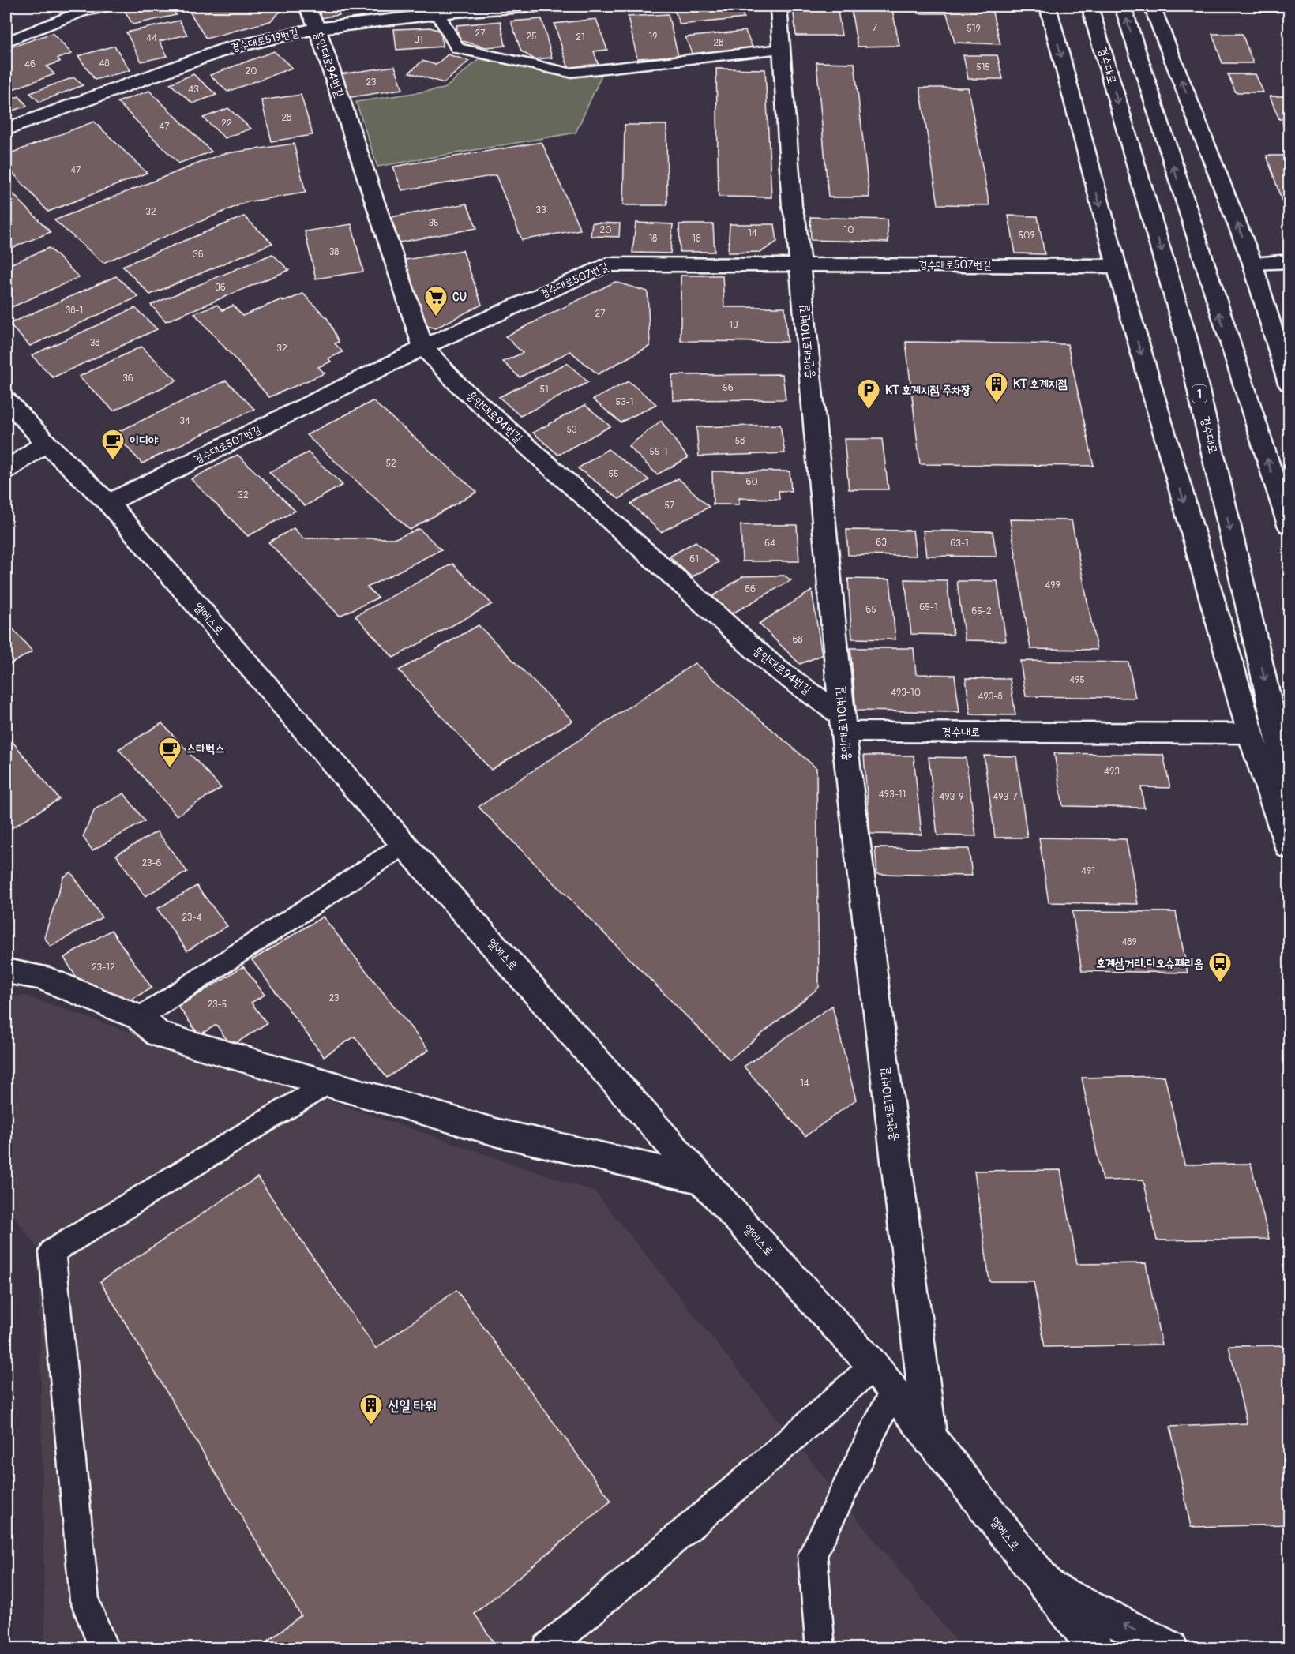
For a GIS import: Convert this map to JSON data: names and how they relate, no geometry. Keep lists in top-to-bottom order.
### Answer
{
  "streets": {
    "street": [
      "경수대로519번길",
      "흥안대로94번길",
      "경수대로",
      "경수대로507번길",
      "흥안대로110번길",
      "1",
      "엘에스로"
    ]
  },
  "crossings": [
    ["경수대로519번길", "흥안대로94번길"],
    ["흥안대로94번길", "경수대로"],
    ["흥안대로94번길", "경수대로507번길"],
    ["흥안대로94번길", "흥안대로110번길"],
    ["경수대로", "흥안대로110번길"],
    ["경수대로507번길", "흥안대로110번길"],
    ["경수대로507번길", "엘에스로"],
    ["흥안대로110번길", "엘에스로"]
  ],
  "places": {
    "supermarket": ["CU"],
    "building": ["KT 호계지점", "신일 타워"],
    "parking": ["KT 호계지점 주차장"],
    "cafe": ["이디야", "스타벅스"],
    "bus stop": ["호계삼거리.디오슈페리움"]
  },
  "house_numbers": [
    "7",
    "519",
    "27",
    "25",
    "19",
    "21",
    "44",
    "31",
    "28",
    "48",
    "46",
    "515",
    "20",
    "23",
    "43",
    "28",
    "22",
    "47",
    "47",
    "33",
    "32",
    "35",
    "20",
    "10",
    "14",
    "509",
    "18",
    "16",
    "38",
    "36",
    "36",
    "38-1",
    "27",
    "13",
    "38",
    "32",
    "36",
    "56",
    "51",
    "53-1",
    "34",
    "53",
    "58",
    "55-1",
    "52",
    "55",
    "60",
    "32",
    "57",
    "63",
    "64",
    "63-1",
    "61",
    "499",
    "66",
    "65-1",
    "65",
    "65-2",
    "68",
    "495",
    "493-10",
    "493-8",
    "493",
    "493-11",
    "493-9",
    "493-7",
    "23-6",
    "491",
    "23-4",
    "489",
    "23-12",
    "23",
    "23-5",
    "14"
  ]
}
